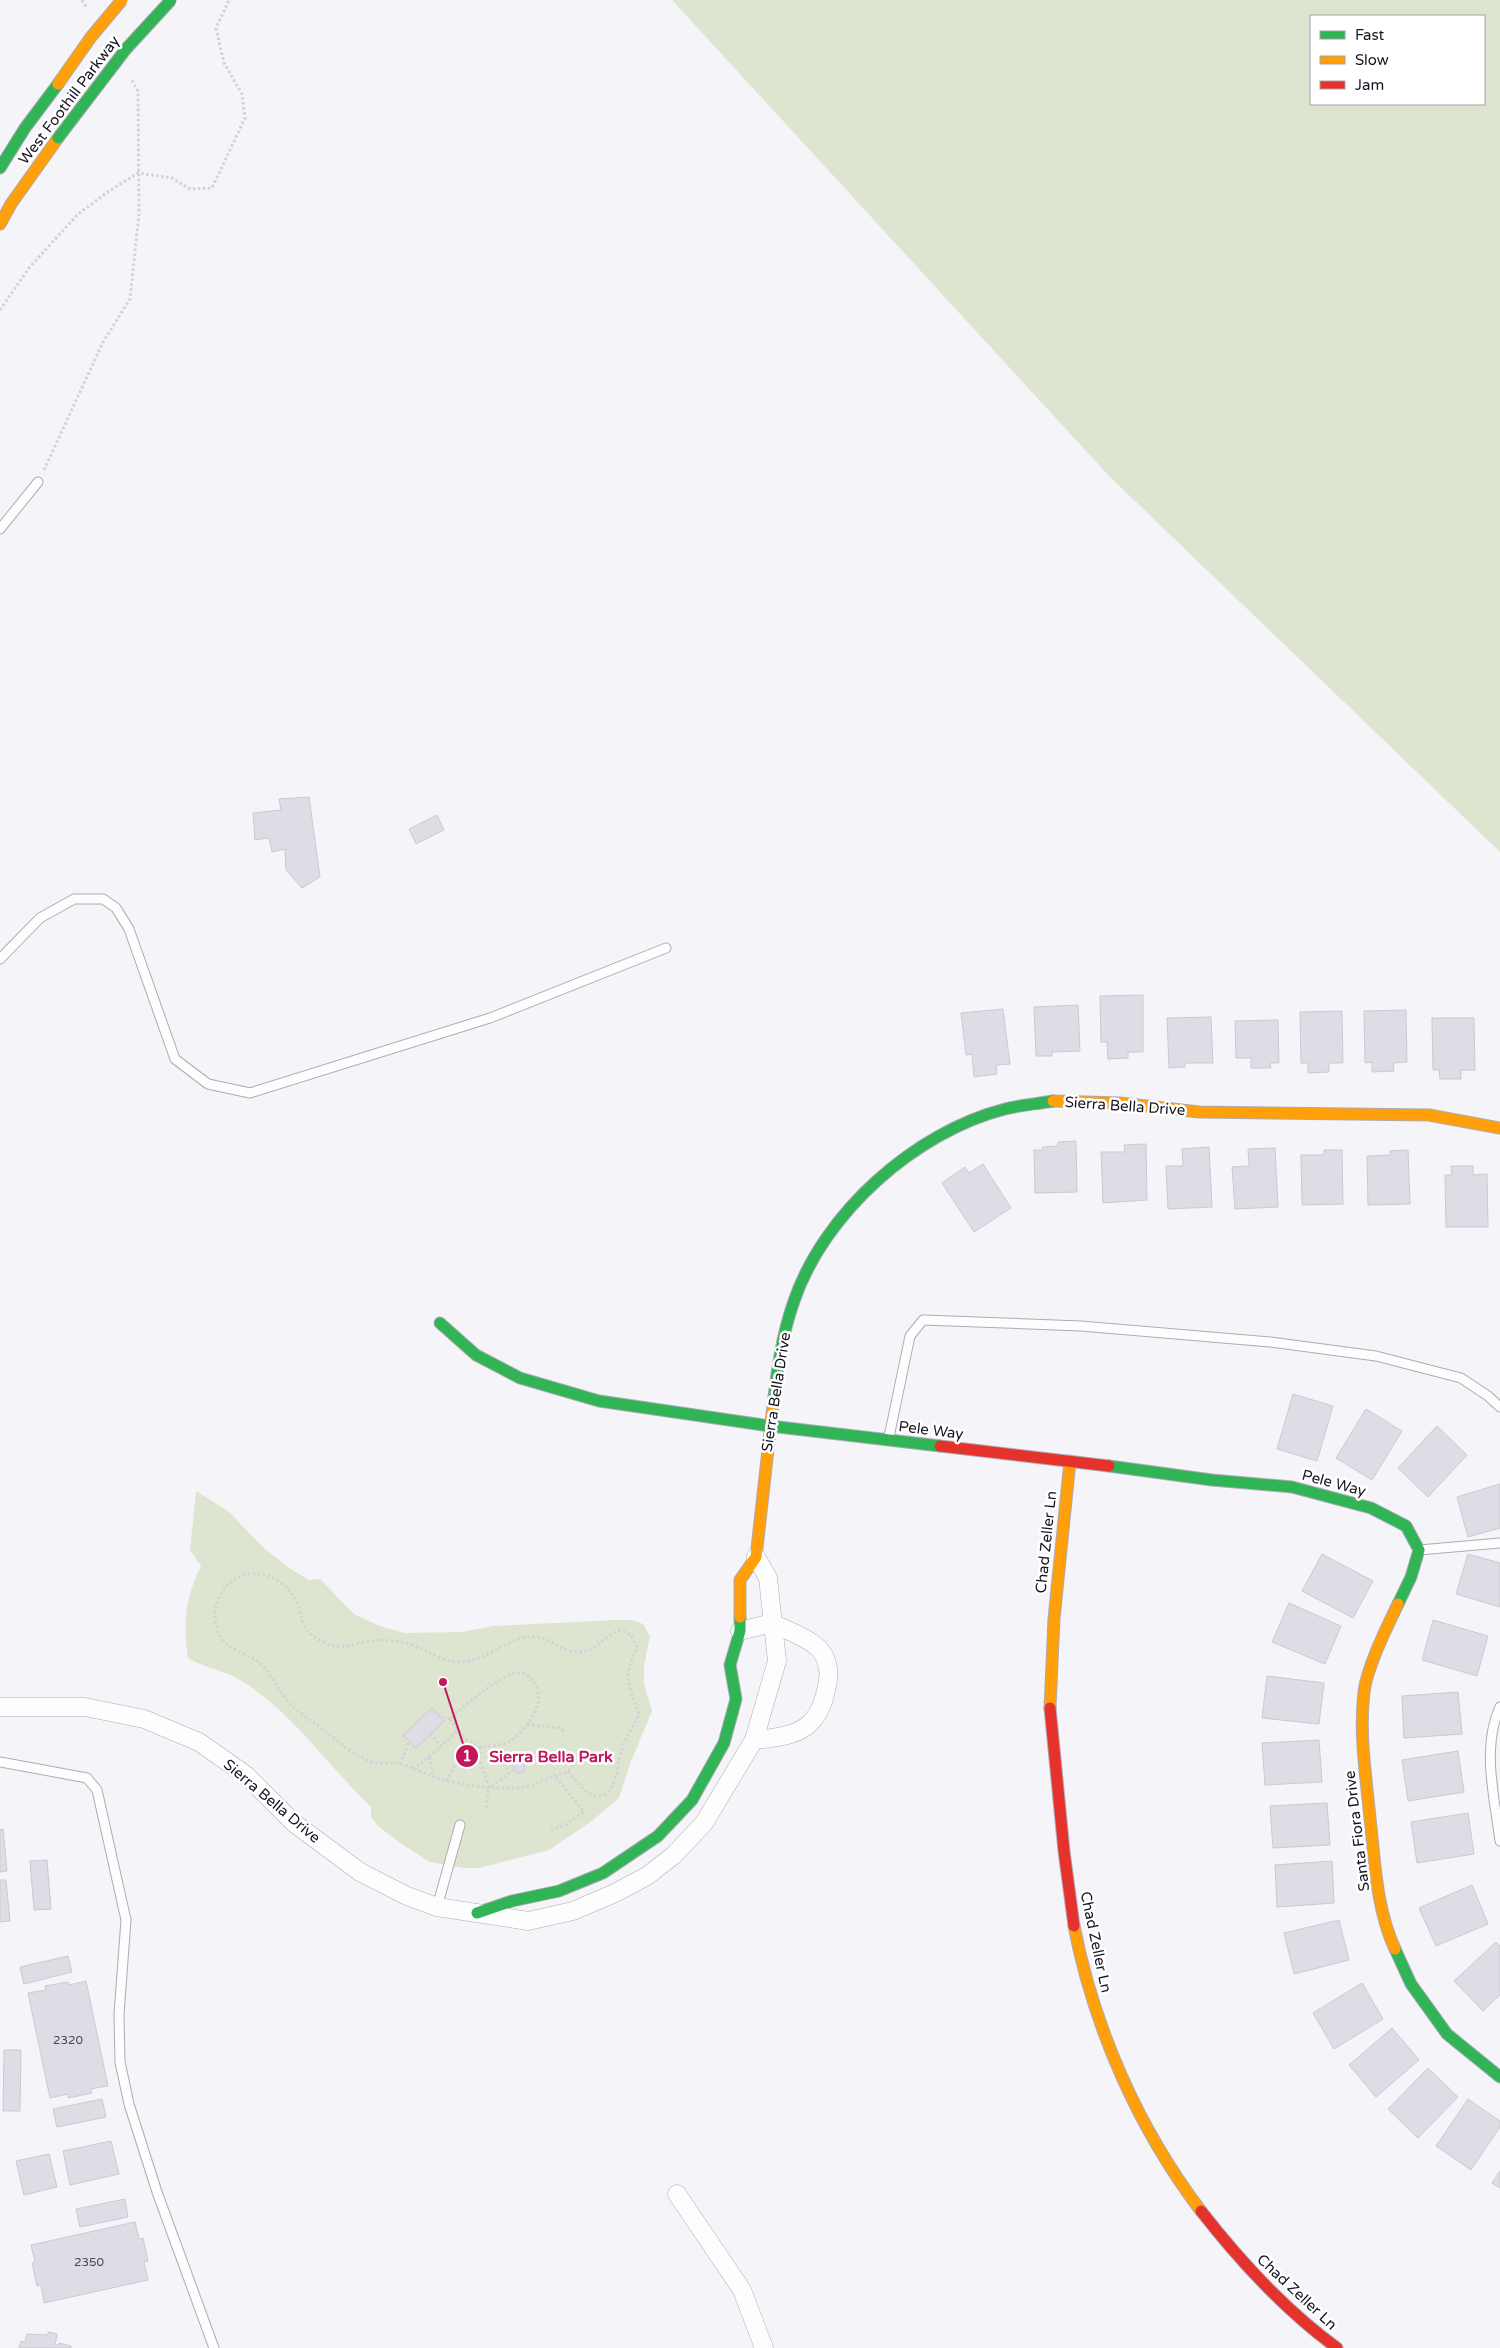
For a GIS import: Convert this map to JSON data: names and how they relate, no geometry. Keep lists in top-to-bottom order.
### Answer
{
  "streets": {
    "street": [
      "West Foothill Parkway",
      "Sierra Bella Drive",
      "Pele Way",
      "Chad Zeller Ln",
      "Santa Fiora Drive"
    ]
  },
  "crossings": [
    ["Sierra Bella Drive", "Pele Way"],
    ["Pele Way", "Chad Zeller Ln"],
    ["Pele Way", "Santa Fiora Drive"]
  ],
  "places": ["Sierra Bella Park"],
  "house_numbers": ["2320", "2350"],
  "legend": ["Fast", "Slow", "Jam"]
}
